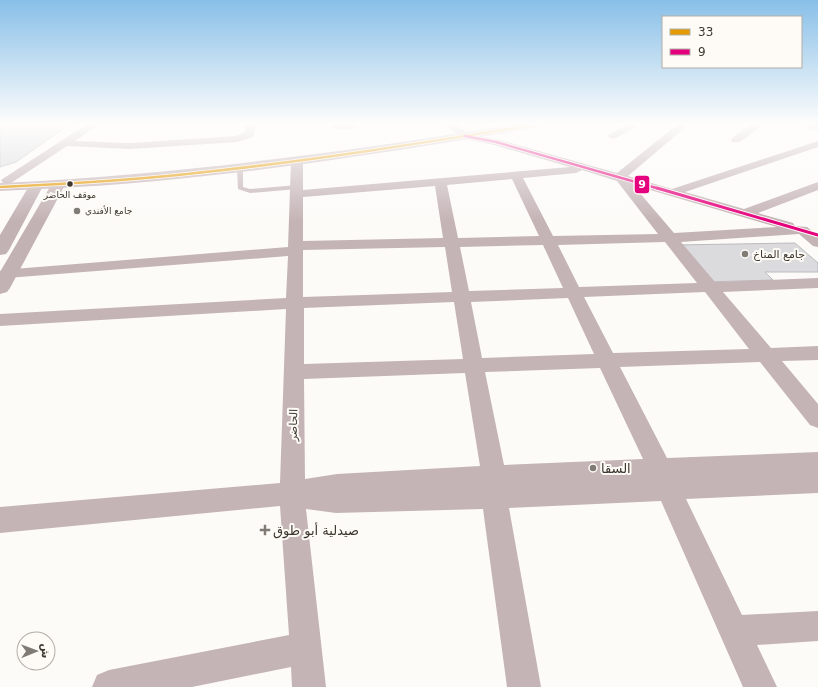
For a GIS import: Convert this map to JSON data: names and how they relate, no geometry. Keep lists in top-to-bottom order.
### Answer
{
  "streets": {
    "street": ["الحاضر"]
  },
  "places": {
    "other": [
      "موقف الحاضر",
      "جامع الأفندي",
      "جامع المناخ",
      "السقا"
    ],
    "health": ["صيدلية أبو طوق"]
  },
  "lines": ["transit line 33", "transit line 9"],
  "legend": ["33", "9"],
  "north": "right"
}
